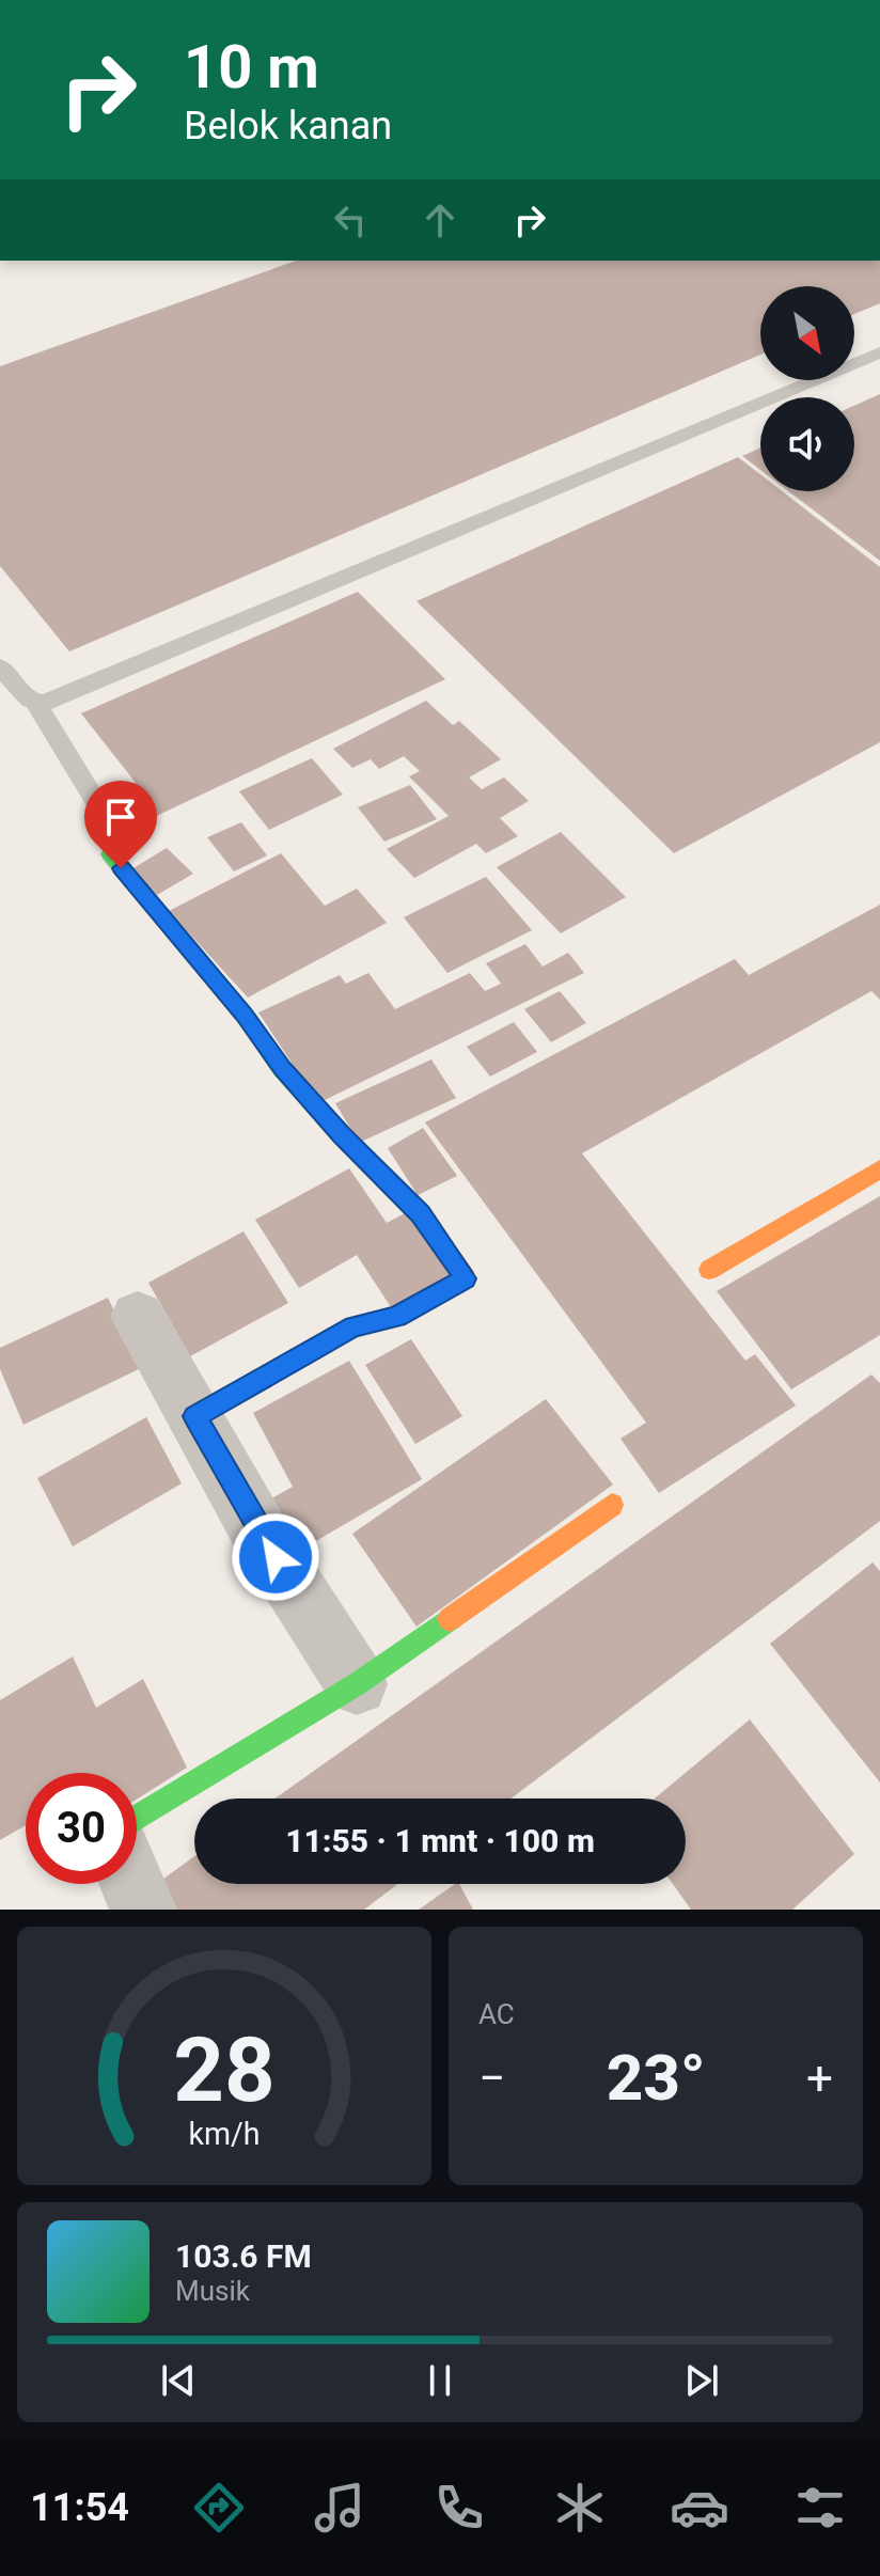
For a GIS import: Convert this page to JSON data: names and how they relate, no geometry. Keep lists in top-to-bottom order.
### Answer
{
  "north": "bottom right",
  "page": {
    "turn": ["10 m", "Belok kanan"],
    "limit": "30",
    "trip": "11:55 · 1 mnt · 100 m",
    "tile": "AC",
    "heat": ["−", "23°", "+"],
    "song": ["103.6 FM", "Musik"],
    "tabs": "11:54",
    "gauge": ["28", "km/h"]
  }
}
